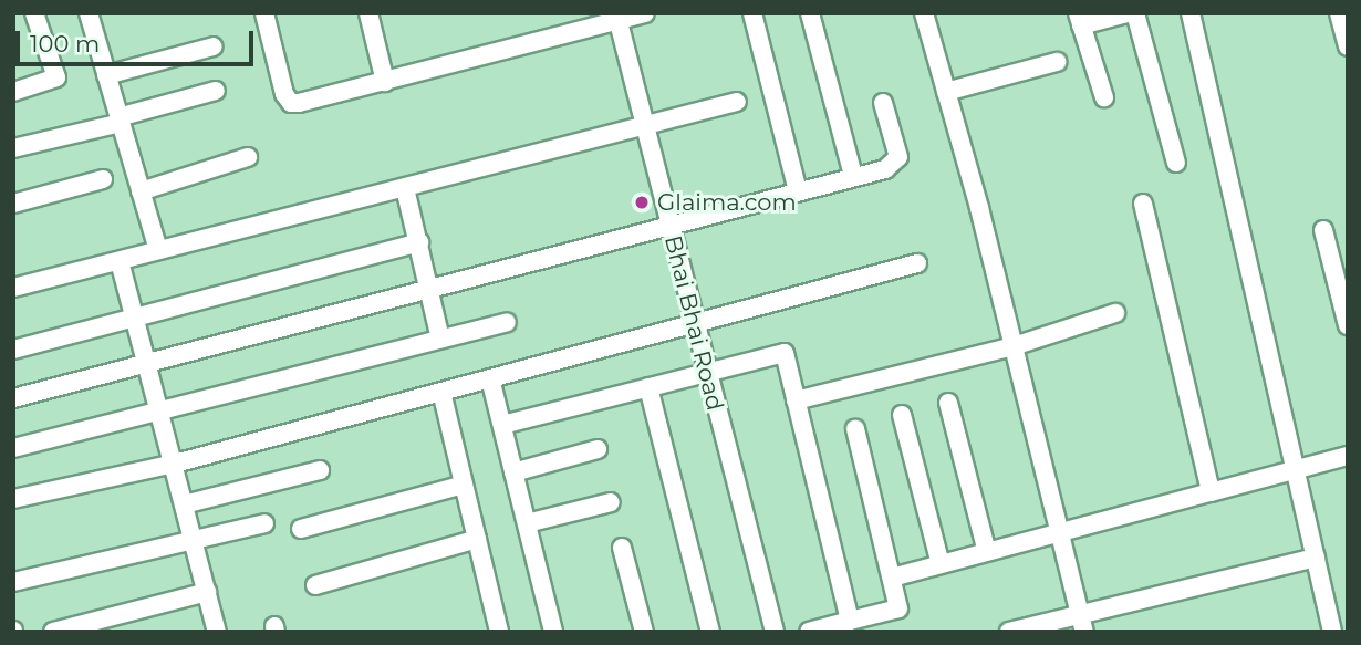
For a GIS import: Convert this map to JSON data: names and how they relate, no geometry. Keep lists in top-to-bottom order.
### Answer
{
  "streets": {
    "street": ["Bhai Bhai Road"]
  },
  "places": ["Glaima.com"],
  "scale_bar": "100 m"
}
